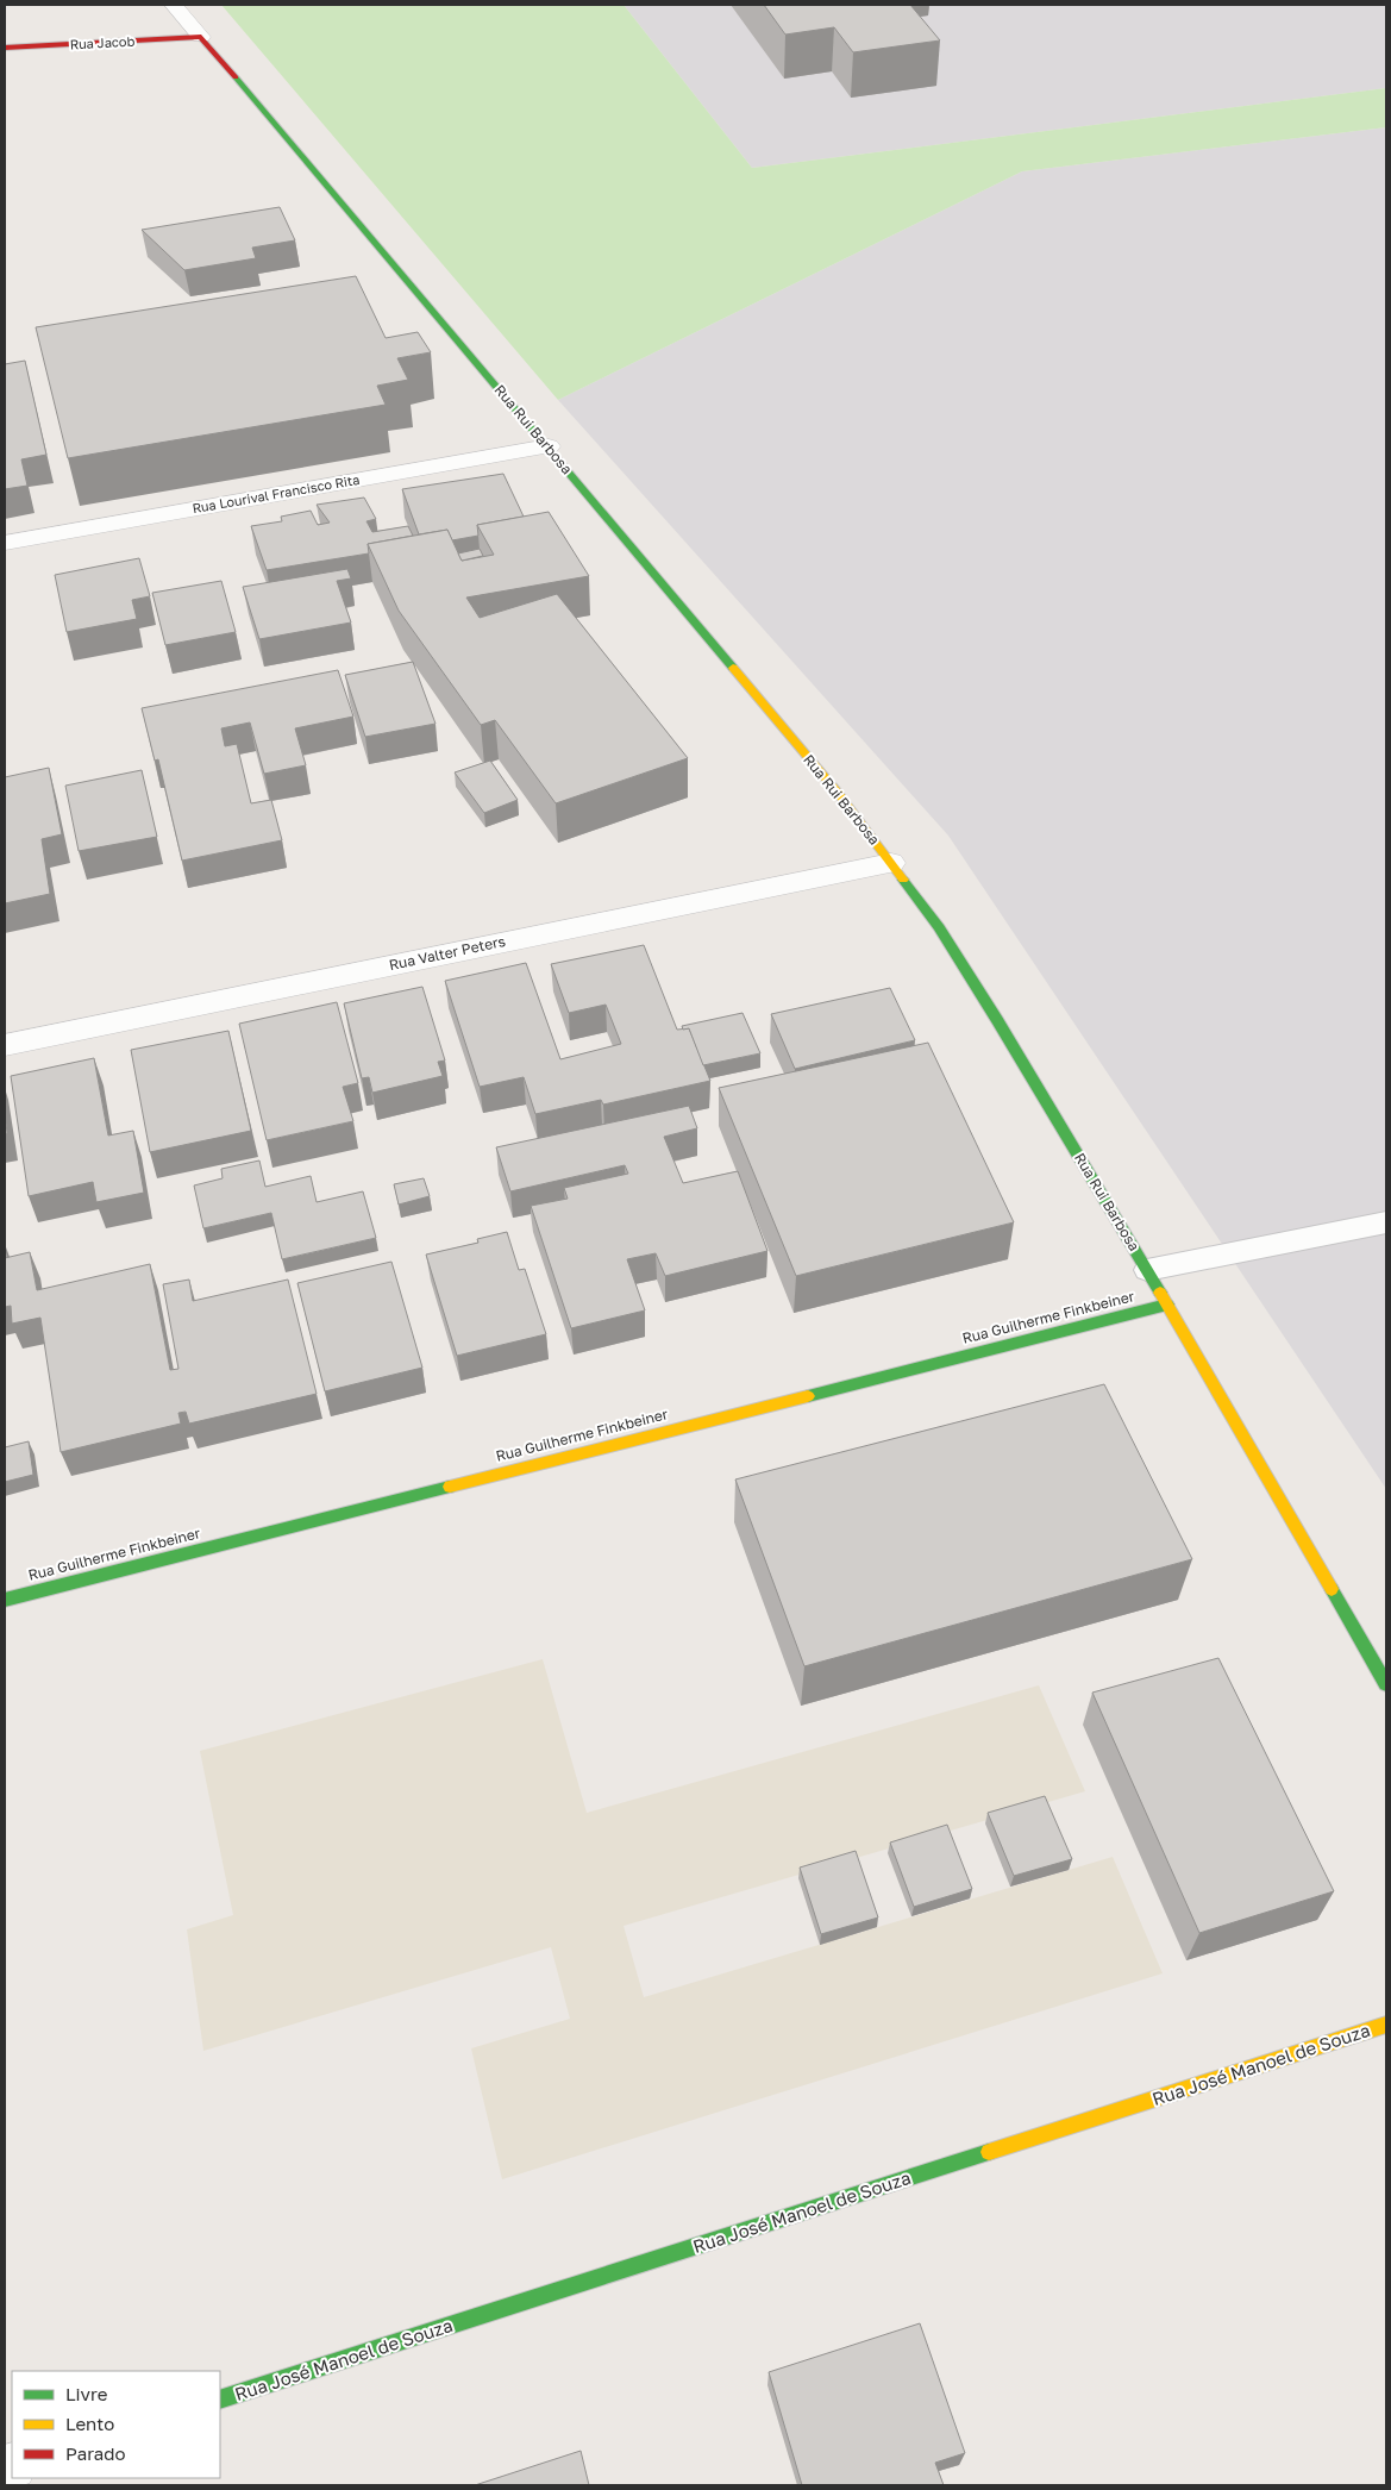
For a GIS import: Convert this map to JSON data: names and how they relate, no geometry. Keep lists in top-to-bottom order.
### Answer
{
  "streets": {
    "street": [
      "Rua Jacob",
      "Rua Rui Barbosa",
      "Rua Lourival Francisco Rita",
      "Rua Valter Peters",
      "Rua Guilherme Finkbeiner",
      "Rua José Manoel de Souza"
    ]
  },
  "crossings": [
    ["Rua Jacob", "Rua Rui Barbosa"],
    ["Rua Rui Barbosa", "Rua Lourival Francisco Rita"],
    ["Rua Rui Barbosa", "Rua Valter Peters"],
    ["Rua Rui Barbosa", "Rua Guilherme Finkbeiner"]
  ],
  "legend": ["Livre", "Lento", "Parado"]
}
